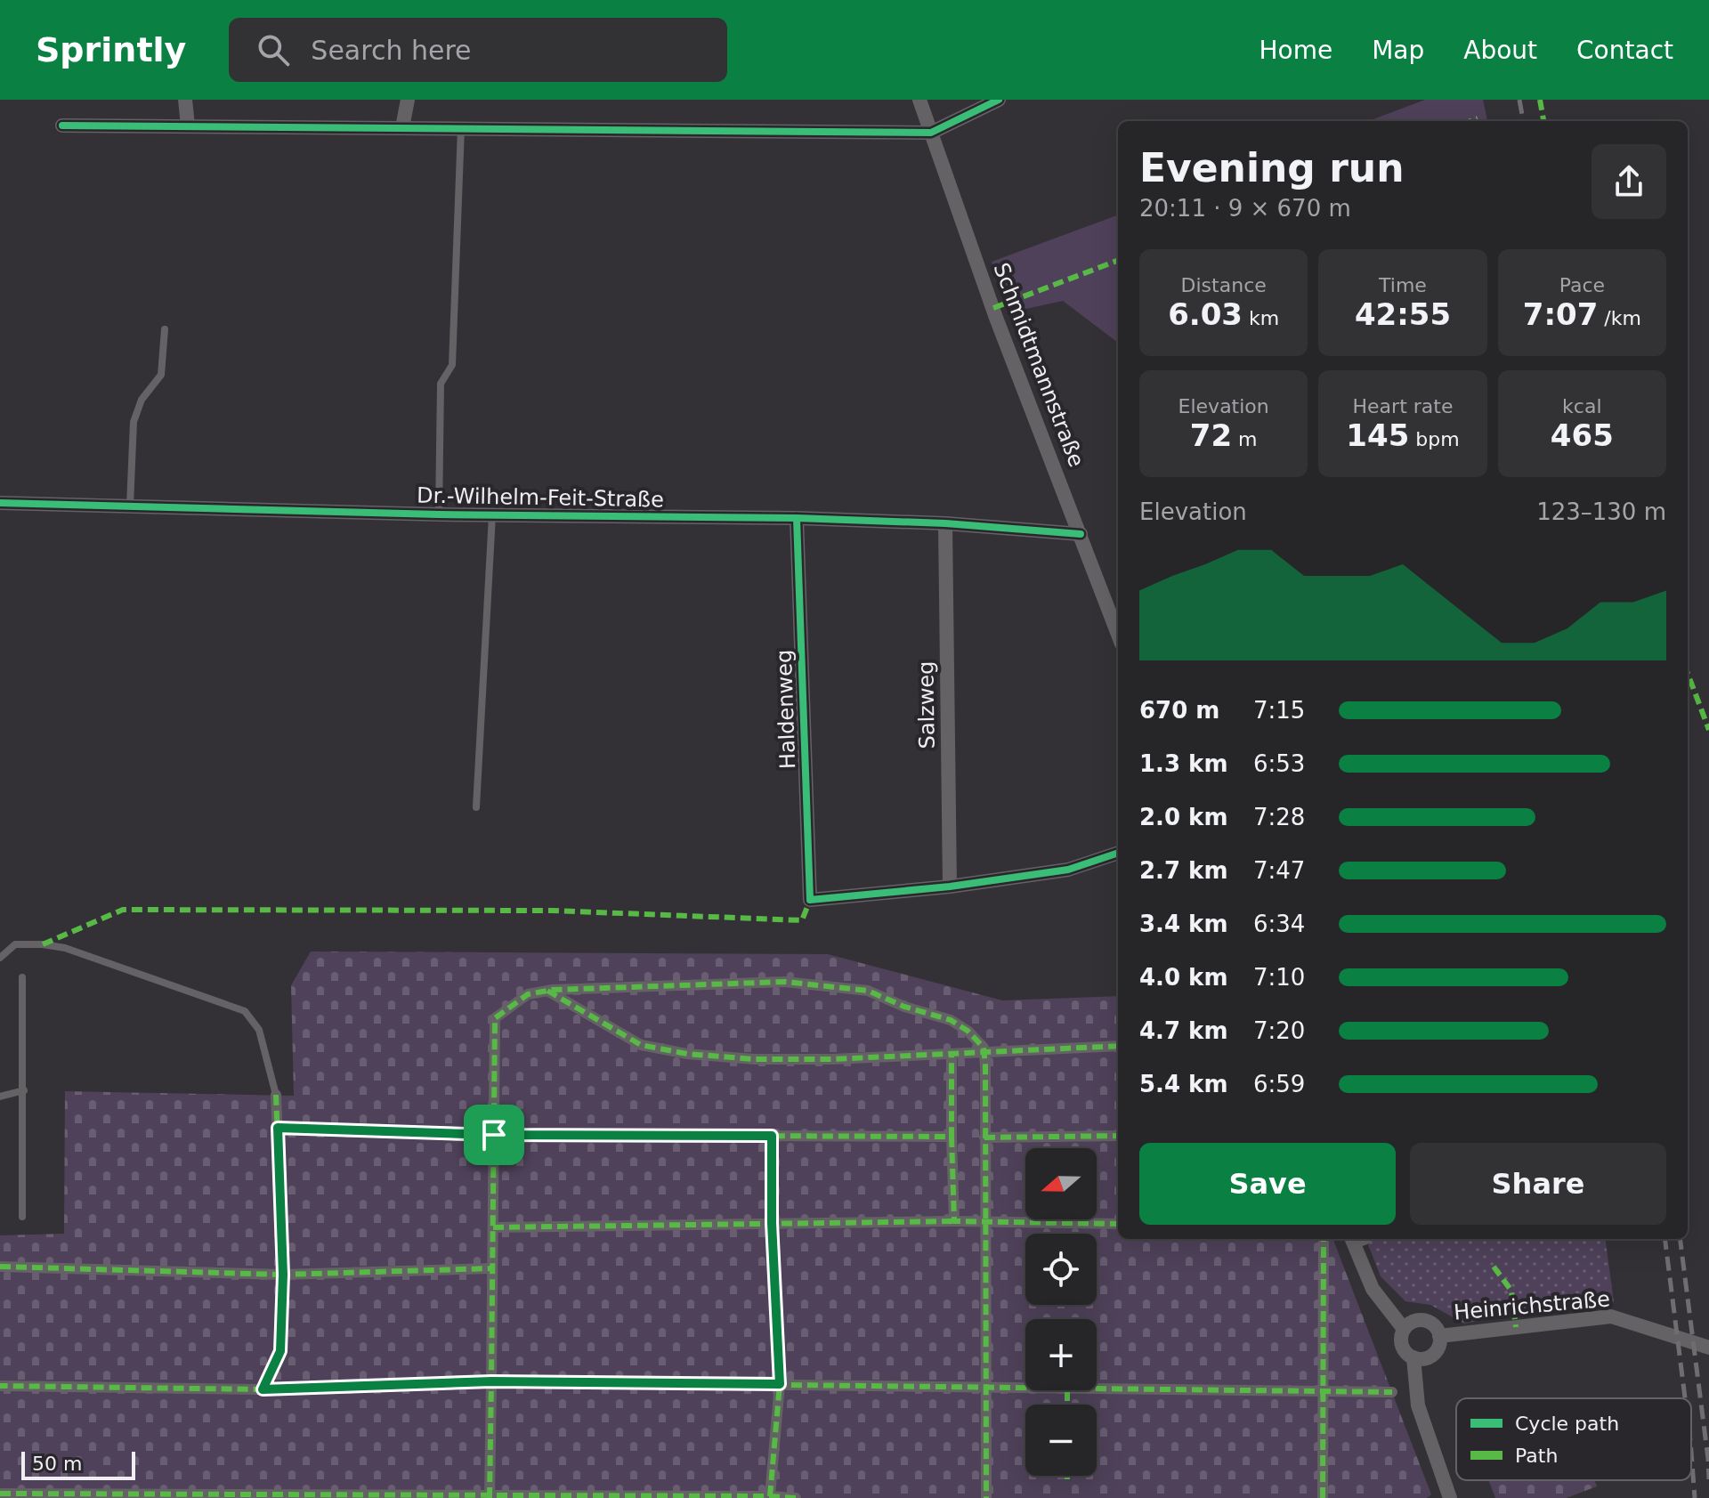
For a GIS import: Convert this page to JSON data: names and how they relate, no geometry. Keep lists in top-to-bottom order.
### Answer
{
  "streets": {
    "street": [
      "Schmidtmannstraße",
      "Dr.-Wilhelm-Feit-Straße",
      "Salzweg",
      "Haldenweg",
      "Heinrichstraße"
    ]
  },
  "crossings": [
    ["Schmidtmannstraße", "Dr.-Wilhelm-Feit-Straße"],
    ["Dr.-Wilhelm-Feit-Straße", "Salzweg"],
    ["Dr.-Wilhelm-Feit-Straße", "Haldenweg"],
    ["Salzweg", "Haldenweg"]
  ],
  "legend": ["Cycle path", "Path"],
  "scale_bar": "50 m",
  "north": "left",
  "page": {
    "header": "Sprintly",
    "search": "Search here",
    "nav": [
      "Home",
      "Map",
      "About",
      "Contact"
    ],
    "heading": ["Evening run", "20:11 · 9 × 670 m"],
    "stats": [
      ["Distance", "6.03 km"],
      ["Time", "42:55"],
      ["Pace", "7:07 /km"],
      ["Elevation", "72 m"],
      ["Heart rate", "145 bpm"],
      ["kcal", "465"]
    ],
    "chart": ["Elevation", "123–130 m"],
    "list": [
      {
        "name": "670 m",
        "note": "7:15"
      },
      {
        "name": "1.3 km",
        "note": "6:53"
      },
      {
        "name": "2.0 km",
        "note": "7:28"
      },
      {
        "name": "2.7 km",
        "note": "7:47"
      },
      {
        "name": "3.4 km",
        "note": "6:34"
      },
      {
        "name": "4.0 km",
        "note": "7:10"
      },
      {
        "name": "4.7 km",
        "note": "7:20"
      },
      {
        "name": "5.4 km",
        "note": "6:59"
      }
    ],
    "buttons": ["Save", "Share"],
    "map_buttons": ["+", "−"],
    "scale": "50 m"
  }
}
